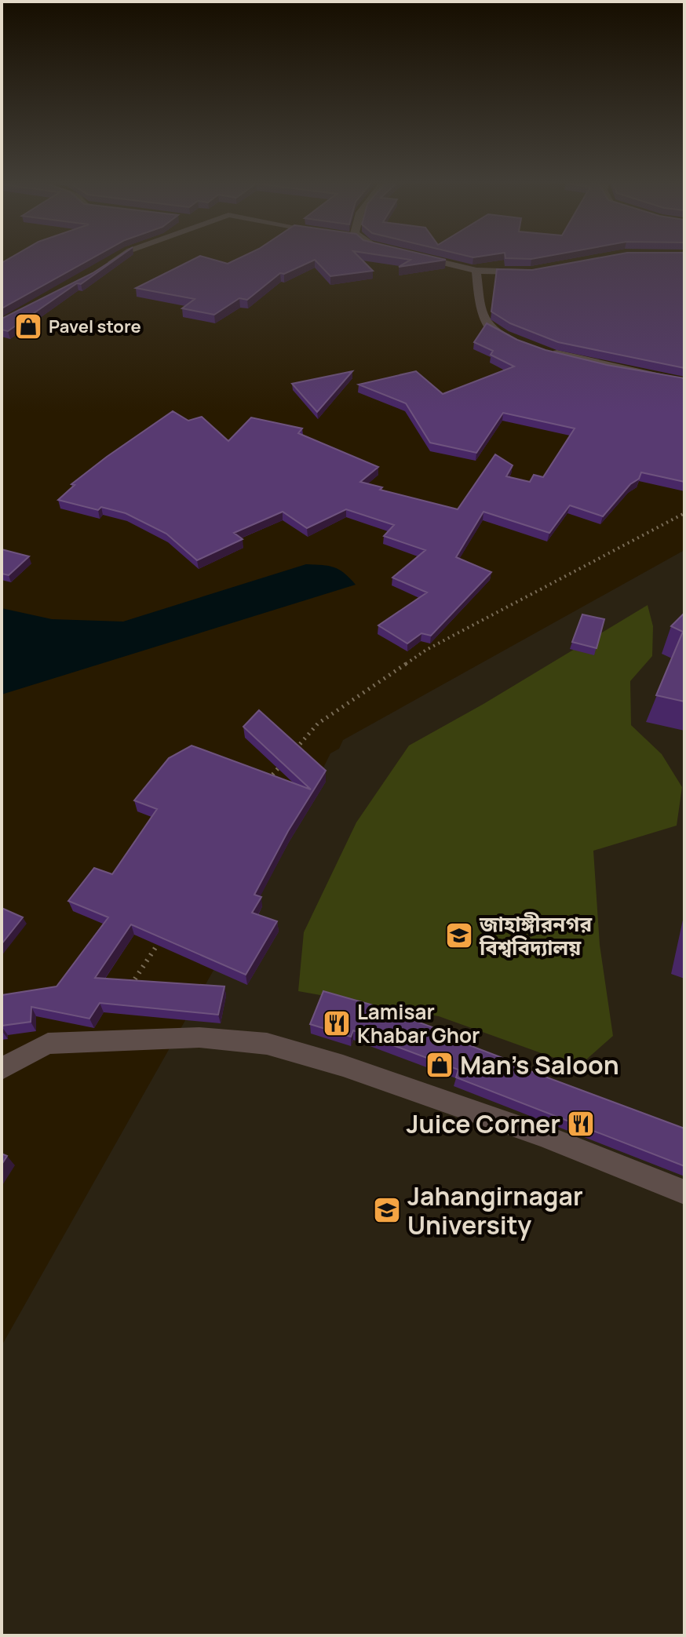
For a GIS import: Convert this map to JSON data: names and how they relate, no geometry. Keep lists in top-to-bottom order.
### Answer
{
  "places": {
    "shop": ["Pavel store", "Man's Saloon"],
    "school or university": ["জাহাঙ্গীরনগর বিশ্ববিদ্যালয়", "Jahangirnagar University"],
    "restaurant": ["Lamisar Khabar Ghor", "Juice Corner"]
  }
}
